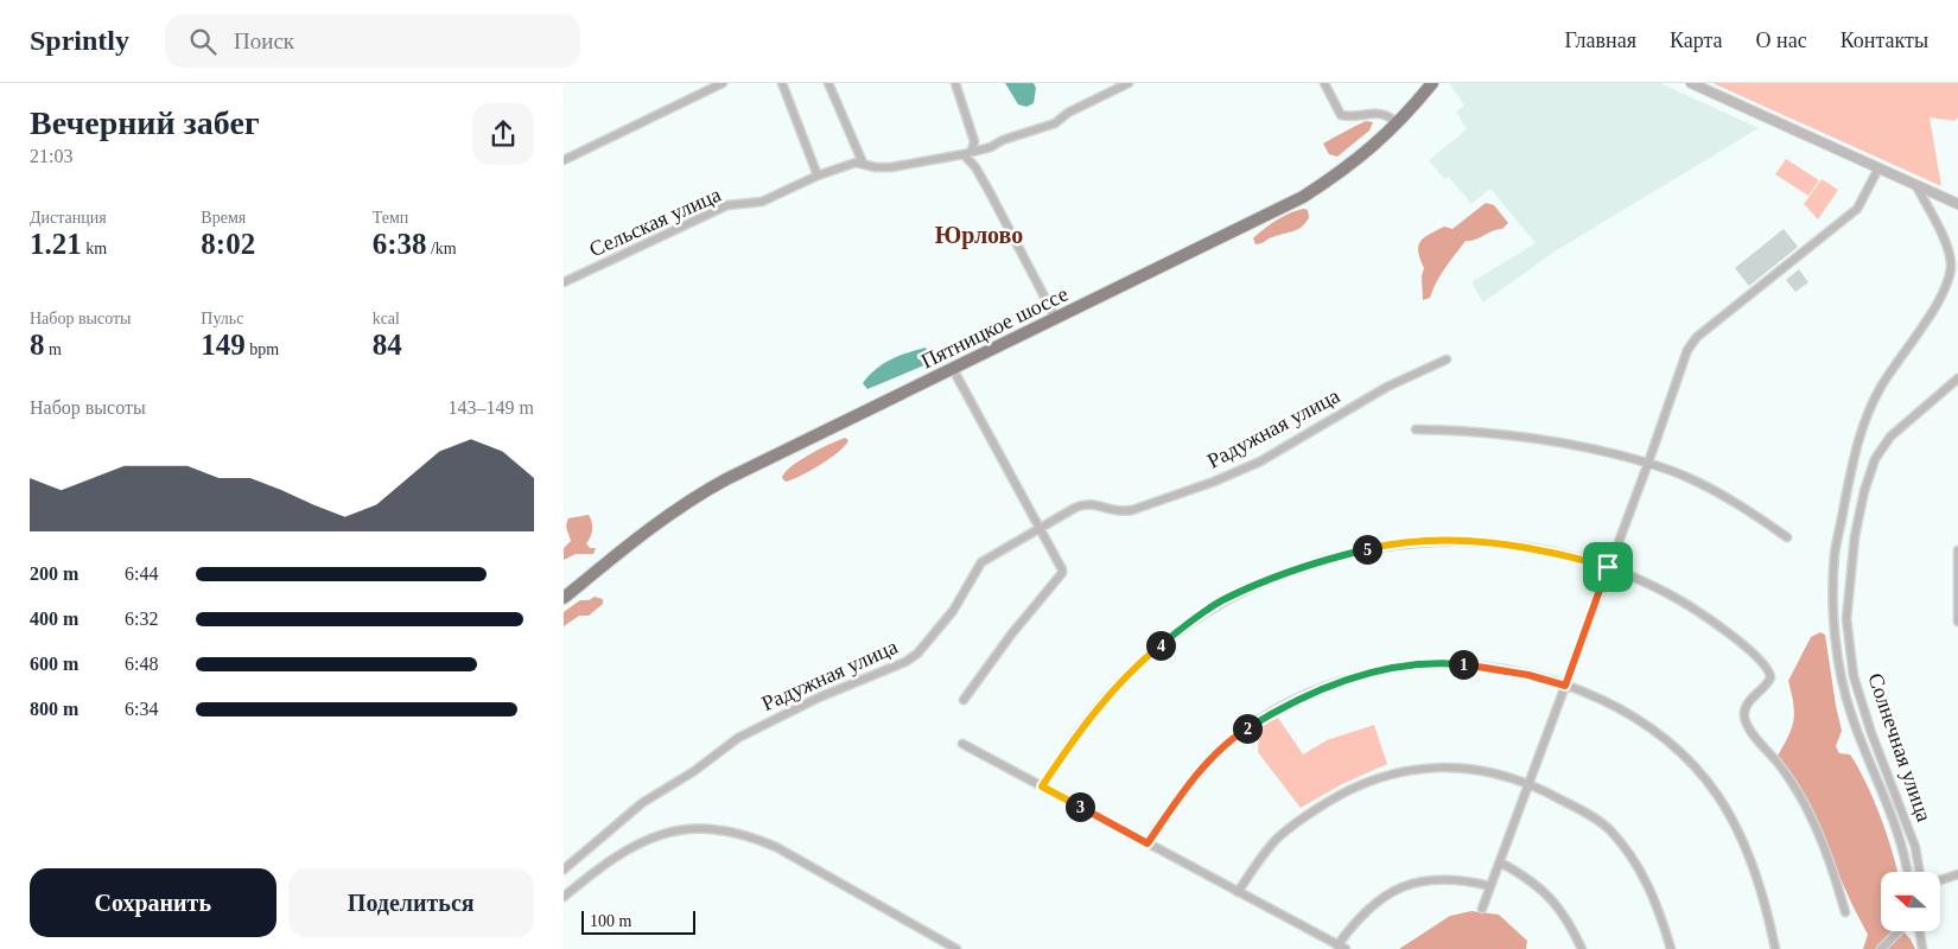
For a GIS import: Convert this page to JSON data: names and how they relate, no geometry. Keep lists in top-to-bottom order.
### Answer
{
  "streets": {
    "main road": ["Пятницкое шоссе"],
    "street": ["Сельская улица", "Радужная улица", "Солнечная улица"]
  },
  "districts": ["Юрлово"],
  "scale_bar": "100 m",
  "north": "left",
  "page": {
    "header": "Sprintly",
    "search": "Поиск",
    "nav": [
      "Главная",
      "Карта",
      "О нас",
      "Контакты"
    ],
    "heading": ["Вечерний забег", "21:03"],
    "stats": [
      ["Дистанция", "1.21 km"],
      ["Время", "8:02"],
      ["Темп", "6:38 /km"],
      ["Набор высоты", "8 m"],
      ["Пульс", "149 bpm"],
      ["kcal", "84"]
    ],
    "chart": ["Набор высоты", "143–149 m"],
    "pins": [
      "5",
      "4",
      "1",
      "2",
      "3"
    ],
    "list": [
      {
        "name": "200 m",
        "note": "6:44"
      },
      {
        "name": "400 m",
        "note": "6:32"
      },
      {
        "name": "600 m",
        "note": "6:48"
      },
      {
        "name": "800 m",
        "note": "6:34"
      }
    ],
    "buttons": ["Сохранить", "Поделиться"],
    "scale": "100 m"
  }
}
